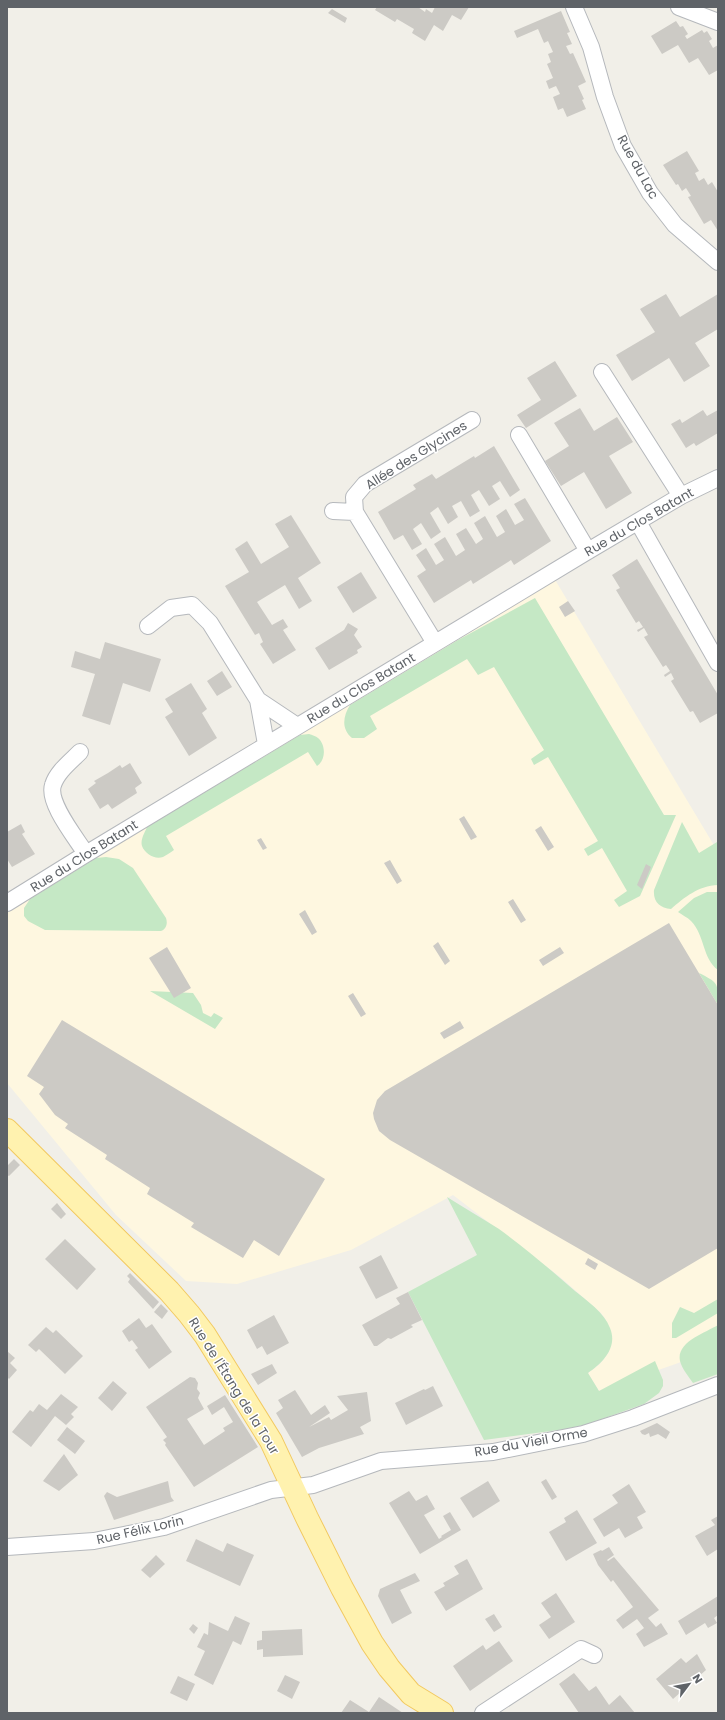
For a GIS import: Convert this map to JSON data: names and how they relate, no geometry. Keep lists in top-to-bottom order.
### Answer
{
  "streets": {
    "main road": ["Rue de l'Étang de la Tour"],
    "street": [
      "Rue du Lac",
      "Allée des Glycines",
      "Rue du Clos Batant",
      "Rue du Vieil Orme",
      "Rue Félix Lorin"
    ]
  },
  "crossings": [
    ["Rue de l'Étang de la Tour", "Rue du Vieil Orme"],
    ["Rue de l'Étang de la Tour", "Rue Félix Lorin"],
    ["Rue du Vieil Orme", "Rue Félix Lorin"]
  ],
  "north": "top right"
}
